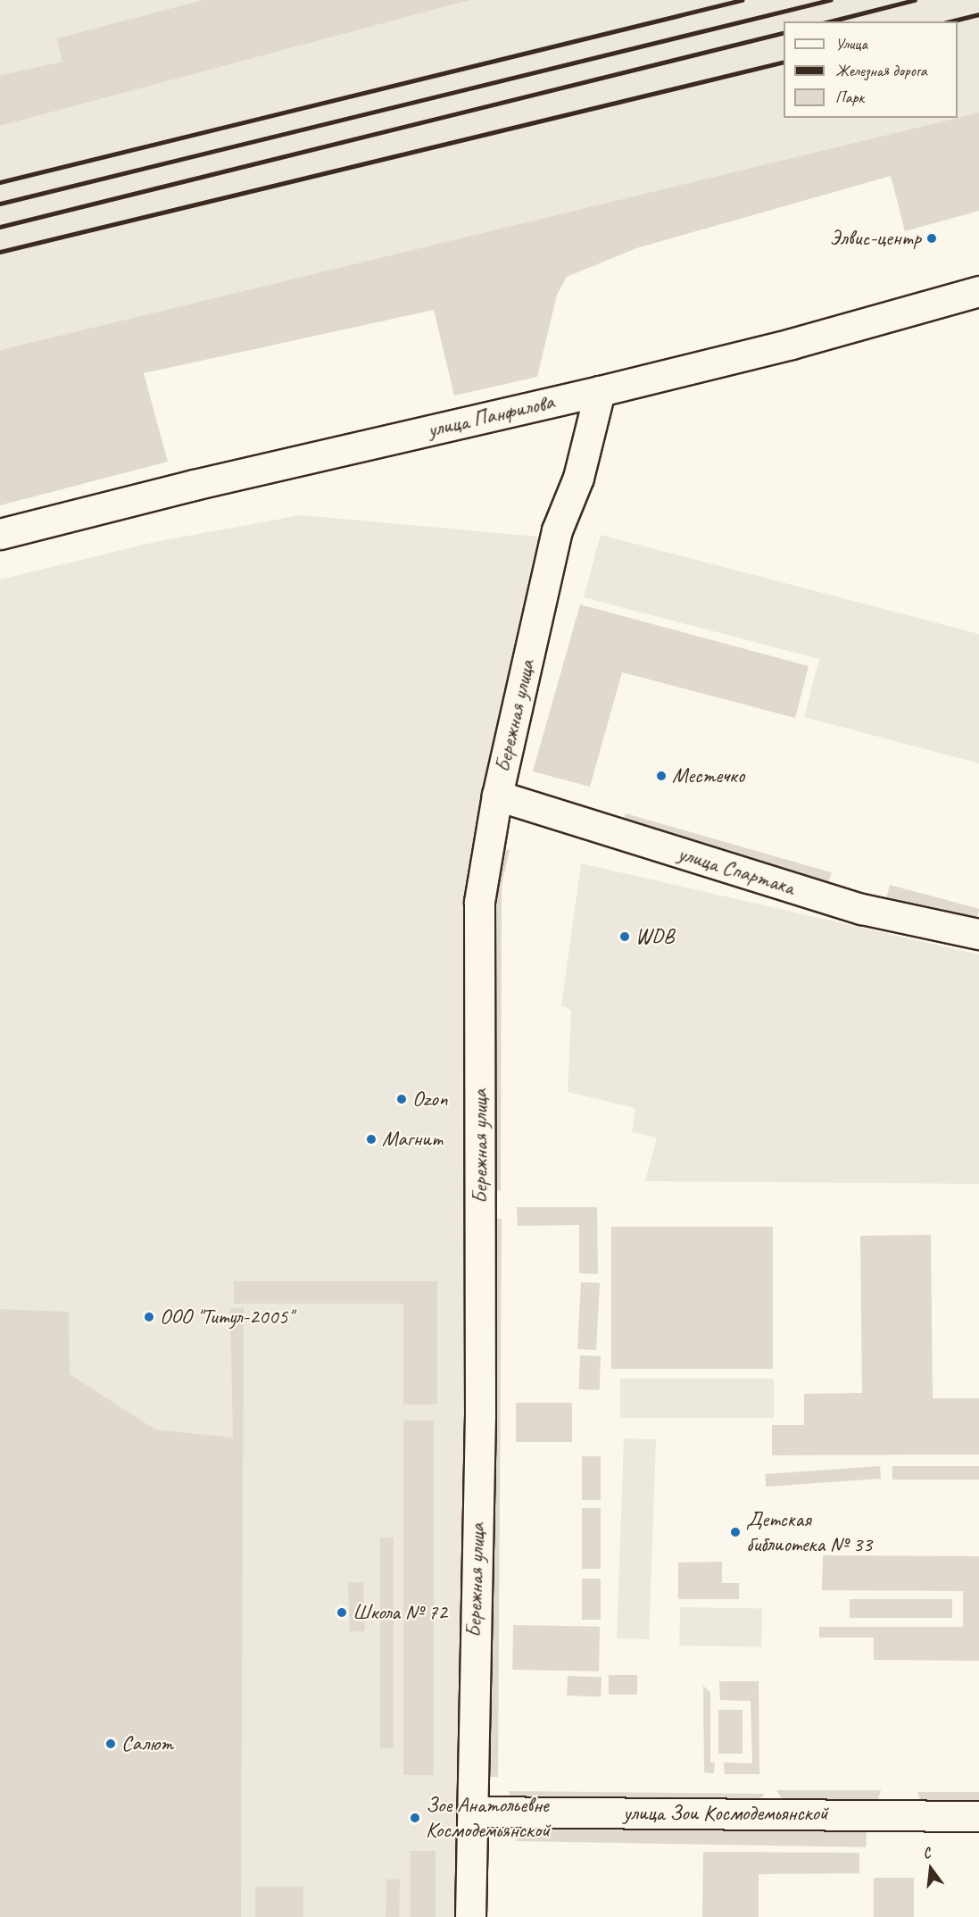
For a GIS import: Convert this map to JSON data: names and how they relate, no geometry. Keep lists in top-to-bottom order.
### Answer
{
  "streets": {
    "street": [
      "улица Панфилова",
      "Бережная улица",
      "улица Спартака",
      "улица Зои Космодемьянской"
    ]
  },
  "crossings": [
    ["улица Панфилова", "Бережная улица"],
    ["Бережная улица", "улица Спартака"],
    ["Бережная улица", "улица Зои Космодемьянской"]
  ],
  "places": [
    "Элвис-центр",
    "Местечко",
    "WDB",
    "Ozon",
    "Магнит",
    "ООО \"Титул-2005\"",
    "Детская библиотека № 33",
    "Школа № 72",
    "Салют",
    "Зое Анатольевне Космодемьянской"
  ],
  "legend": ["Улица", "Железная дорога", "Парк"],
  "north": "top"
}
